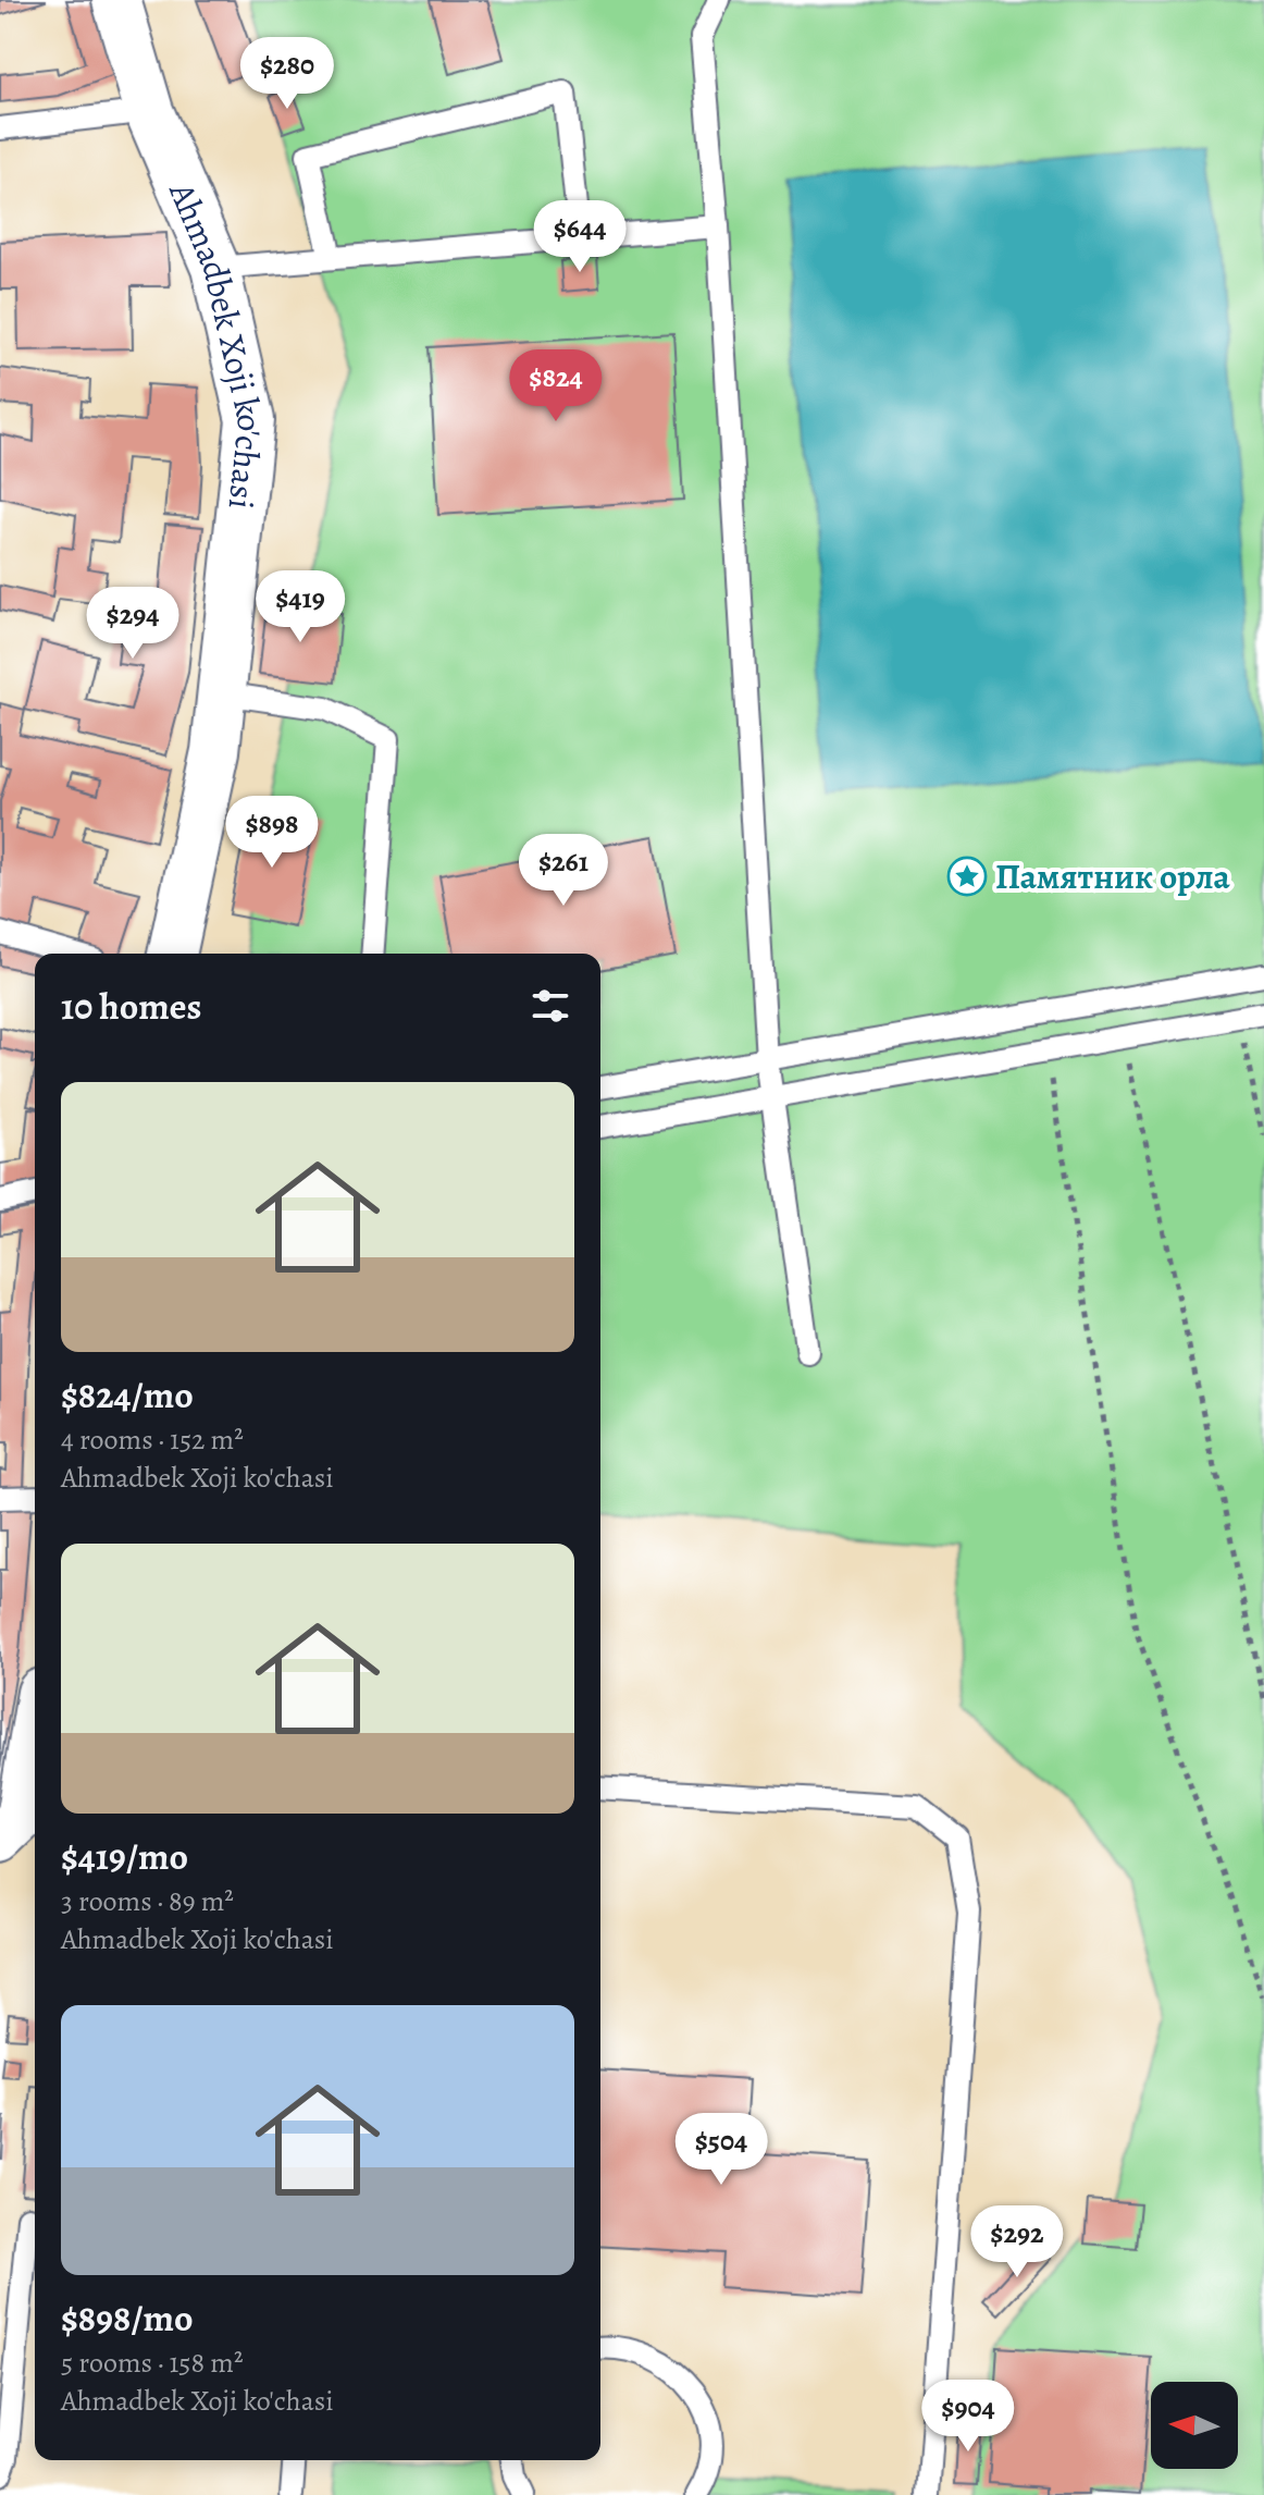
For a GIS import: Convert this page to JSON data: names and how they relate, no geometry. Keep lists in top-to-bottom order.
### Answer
{
  "streets": {
    "street": ["Ahmadbek Xoji ko'chasi"]
  },
  "places": {
    "place": ["Памятник орла"]
  },
  "north": "left",
  "page": {
    "price": [
      "$280",
      "$644",
      "$824",
      "$419",
      "$294",
      "$898",
      "$261",
      "$504",
      "$292",
      "$904"
    ],
    "heading": "10 homes",
    "list": [
      {
        "name": "$824/mo",
        "note": "4 rooms · 152 m² · Ahmadbek Xoji ko'chasi"
      },
      {
        "name": "$419/mo",
        "note": "3 rooms · 89 m² · Ahmadbek Xoji ko'chasi"
      },
      {
        "name": "$898/mo",
        "note": "5 rooms · 158 m² · Ahmadbek Xoji ko'chasi"
      }
    ]
  }
}
